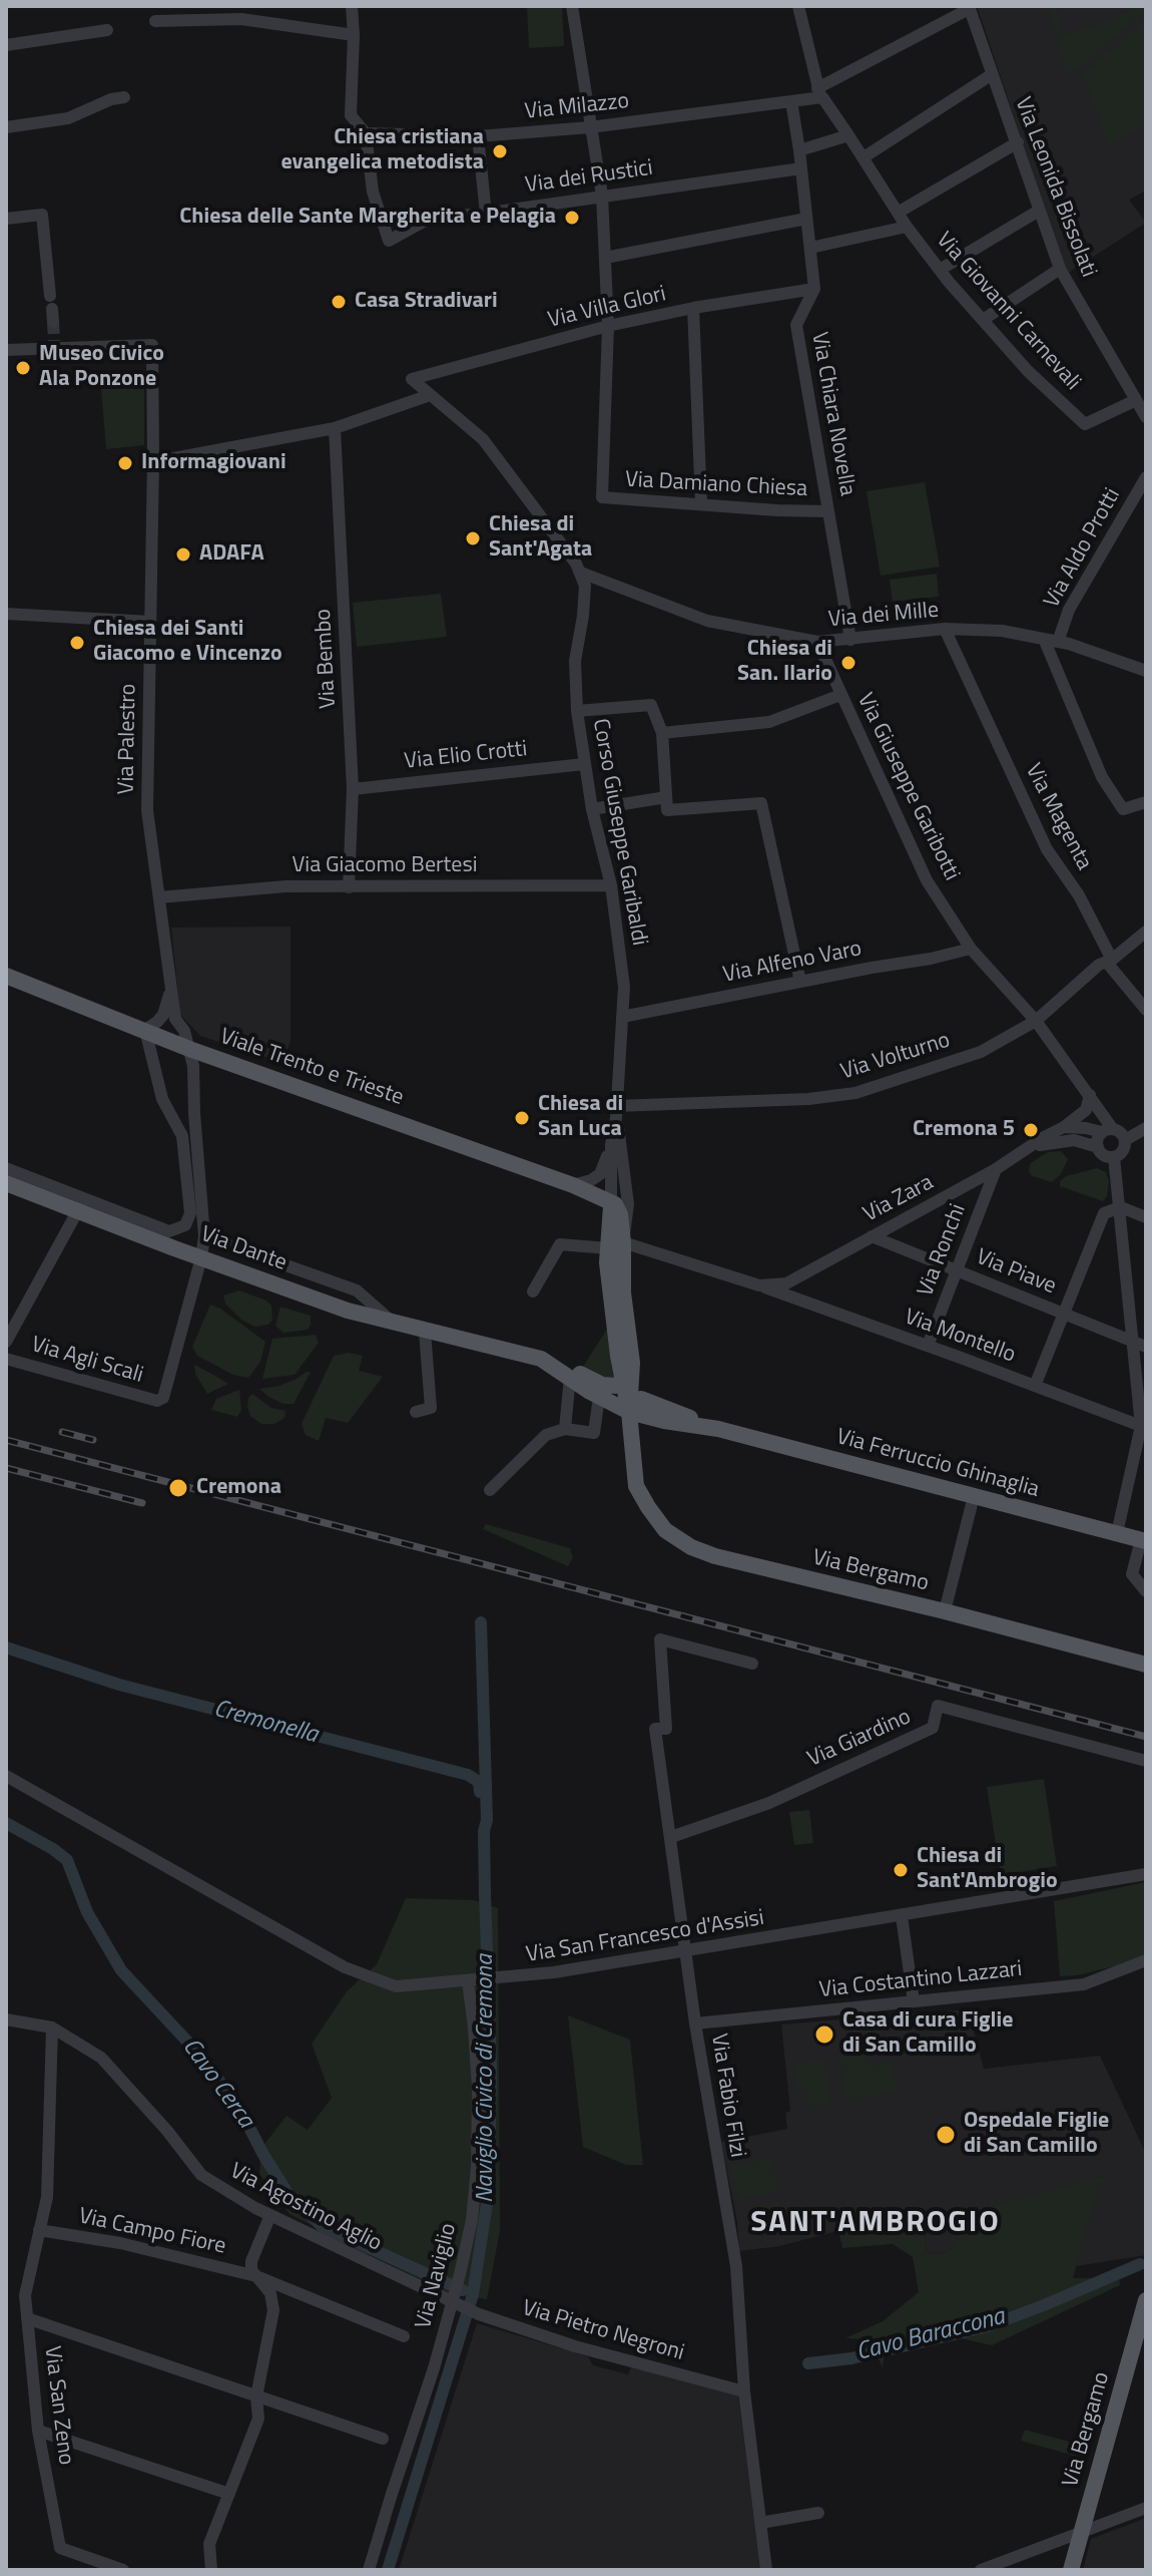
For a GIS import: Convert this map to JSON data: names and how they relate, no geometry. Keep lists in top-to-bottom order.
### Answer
{
  "streets": {
    "main road": [
      "Viale Trento e Trieste",
      "Via Dante",
      "Via Ferruccio Ghinaglia",
      "Via Bergamo"
    ],
    "street": [
      "Via Milazzo",
      "Via dei Rustici",
      "Via Leonida Bissolati",
      "Via Villa Glori",
      "Via Giovanni Carnevali",
      "Via Chiara Novella",
      "Via Damiano Chiesa",
      "Via Aldo Protti",
      "Via dei Mille",
      "Via Bembo",
      "Via Palestro",
      "Via Elio Crotti",
      "Via Giuseppe Garibotti",
      "Via Magenta",
      "Corso Giuseppe Garibaldi",
      "Via Giacomo Bertesi",
      "Via Alfeno Varo",
      "Via Volturno",
      "Via Zara",
      "Via Ronchi",
      "Via Piave",
      "Via Montello",
      "Via Agli Scali",
      "Via Giardino",
      "Via San Francesco d'Assisi",
      "Via Costantino Lazzari",
      "Via Fabio Filzi",
      "Via Agostino Aglio",
      "Via Campo Fiore",
      "Via Naviglio",
      "Via Pietro Negroni",
      "Via San Zeno"
    ]
  },
  "crossings": [
    ["Via Milazzo", "Via dei Rustici"],
    ["Via Milazzo", "Via Giovanni Carnevali"],
    ["Via Leonida Bissolati", "Via Giovanni Carnevali"],
    ["Via Villa Glori", "Via Chiara Novella"],
    ["Via Villa Glori", "Via Damiano Chiesa"],
    ["Via Chiara Novella", "Via Damiano Chiesa"],
    ["Via Chiara Novella", "Via dei Mille"],
    ["Via Aldo Protti", "Via dei Mille"],
    ["Via dei Mille", "Via Giuseppe Garibotti"],
    ["Via dei Mille", "Via Magenta"],
    ["Via dei Mille", "Corso Giuseppe Garibaldi"],
    ["Via Bembo", "Via Elio Crotti"],
    ["Via Bembo", "Via Giacomo Bertesi"],
    ["Via Palestro", "Via Giacomo Bertesi"],
    ["Via Palestro", "Viale Trento e Trieste"],
    ["Via Palestro", "Via Dante"],
    ["Via Palestro", "Via Agli Scali"],
    ["Via Elio Crotti", "Corso Giuseppe Garibaldi"],
    ["Via Giuseppe Garibotti", "Via Alfeno Varo"],
    ["Via Giuseppe Garibotti", "Via Volturno"],
    ["Via Giuseppe Garibotti", "Via Zara"],
    ["Via Magenta", "Via Volturno"],
    ["Corso Giuseppe Garibaldi", "Via Giacomo Bertesi"],
    ["Corso Giuseppe Garibaldi", "Via Alfeno Varo"],
    ["Corso Giuseppe Garibaldi", "Via Volturno"],
    ["Corso Giuseppe Garibaldi", "Viale Trento e Trieste"],
    ["Corso Giuseppe Garibaldi", "Via Montello"],
    ["Viale Trento e Trieste", "Via Dante"],
    ["Via Zara", "Via Ronchi"],
    ["Via Zara", "Via Piave"],
    ["Via Zara", "Via Montello"],
    ["Via Dante", "Via Agli Scali"],
    ["Via Dante", "Via Ferruccio Ghinaglia"],
    ["Via Ronchi", "Via Piave"],
    ["Via Ronchi", "Via Montello"],
    ["Via Ferruccio Ghinaglia", "Via Bergamo"],
    ["Via Giardino", "Via Fabio Filzi"],
    ["Via San Francesco d'Assisi", "Via Fabio Filzi"],
    ["Via San Francesco d'Assisi", "Via Naviglio"],
    ["Via Costantino Lazzari", "Via Fabio Filzi"],
    ["Via Fabio Filzi", "Via Pietro Negroni"],
    ["Via Agostino Aglio", "Via Campo Fiore"],
    ["Via Agostino Aglio", "Via Naviglio"],
    ["Via Agostino Aglio", "Via Pietro Negroni"],
    ["Via Agostino Aglio", "Via San Zeno"],
    ["Via Campo Fiore", "Via San Zeno"],
    ["Via Naviglio", "Via Pietro Negroni"]
  ],
  "districts": ["SANT'AMBROGIO"],
  "water": [
    "Cremonella",
    "Naviglio Civico di Cremona",
    "Cavo Cerca",
    "Cavo Baraccona"
  ],
  "places": [
    "Chiesa cristiana evangelica metodista",
    "Chiesa delle Sante Margherita e Pelagia",
    "Casa Stradivari",
    "Museo Civico Ala Ponzone",
    "Informagiovani",
    "Chiesa di Sant'Agata",
    "ADAFA",
    "Chiesa dei Santi Giacomo e Vincenzo",
    "Chiesa di San. Ilario",
    "Chiesa di San Luca",
    "Cremona 5",
    "Cremona",
    "Chiesa di Sant'Ambrogio",
    "Casa di cura Figlie di San Camillo",
    "Ospedale Figlie di San Camillo"
  ]
}
